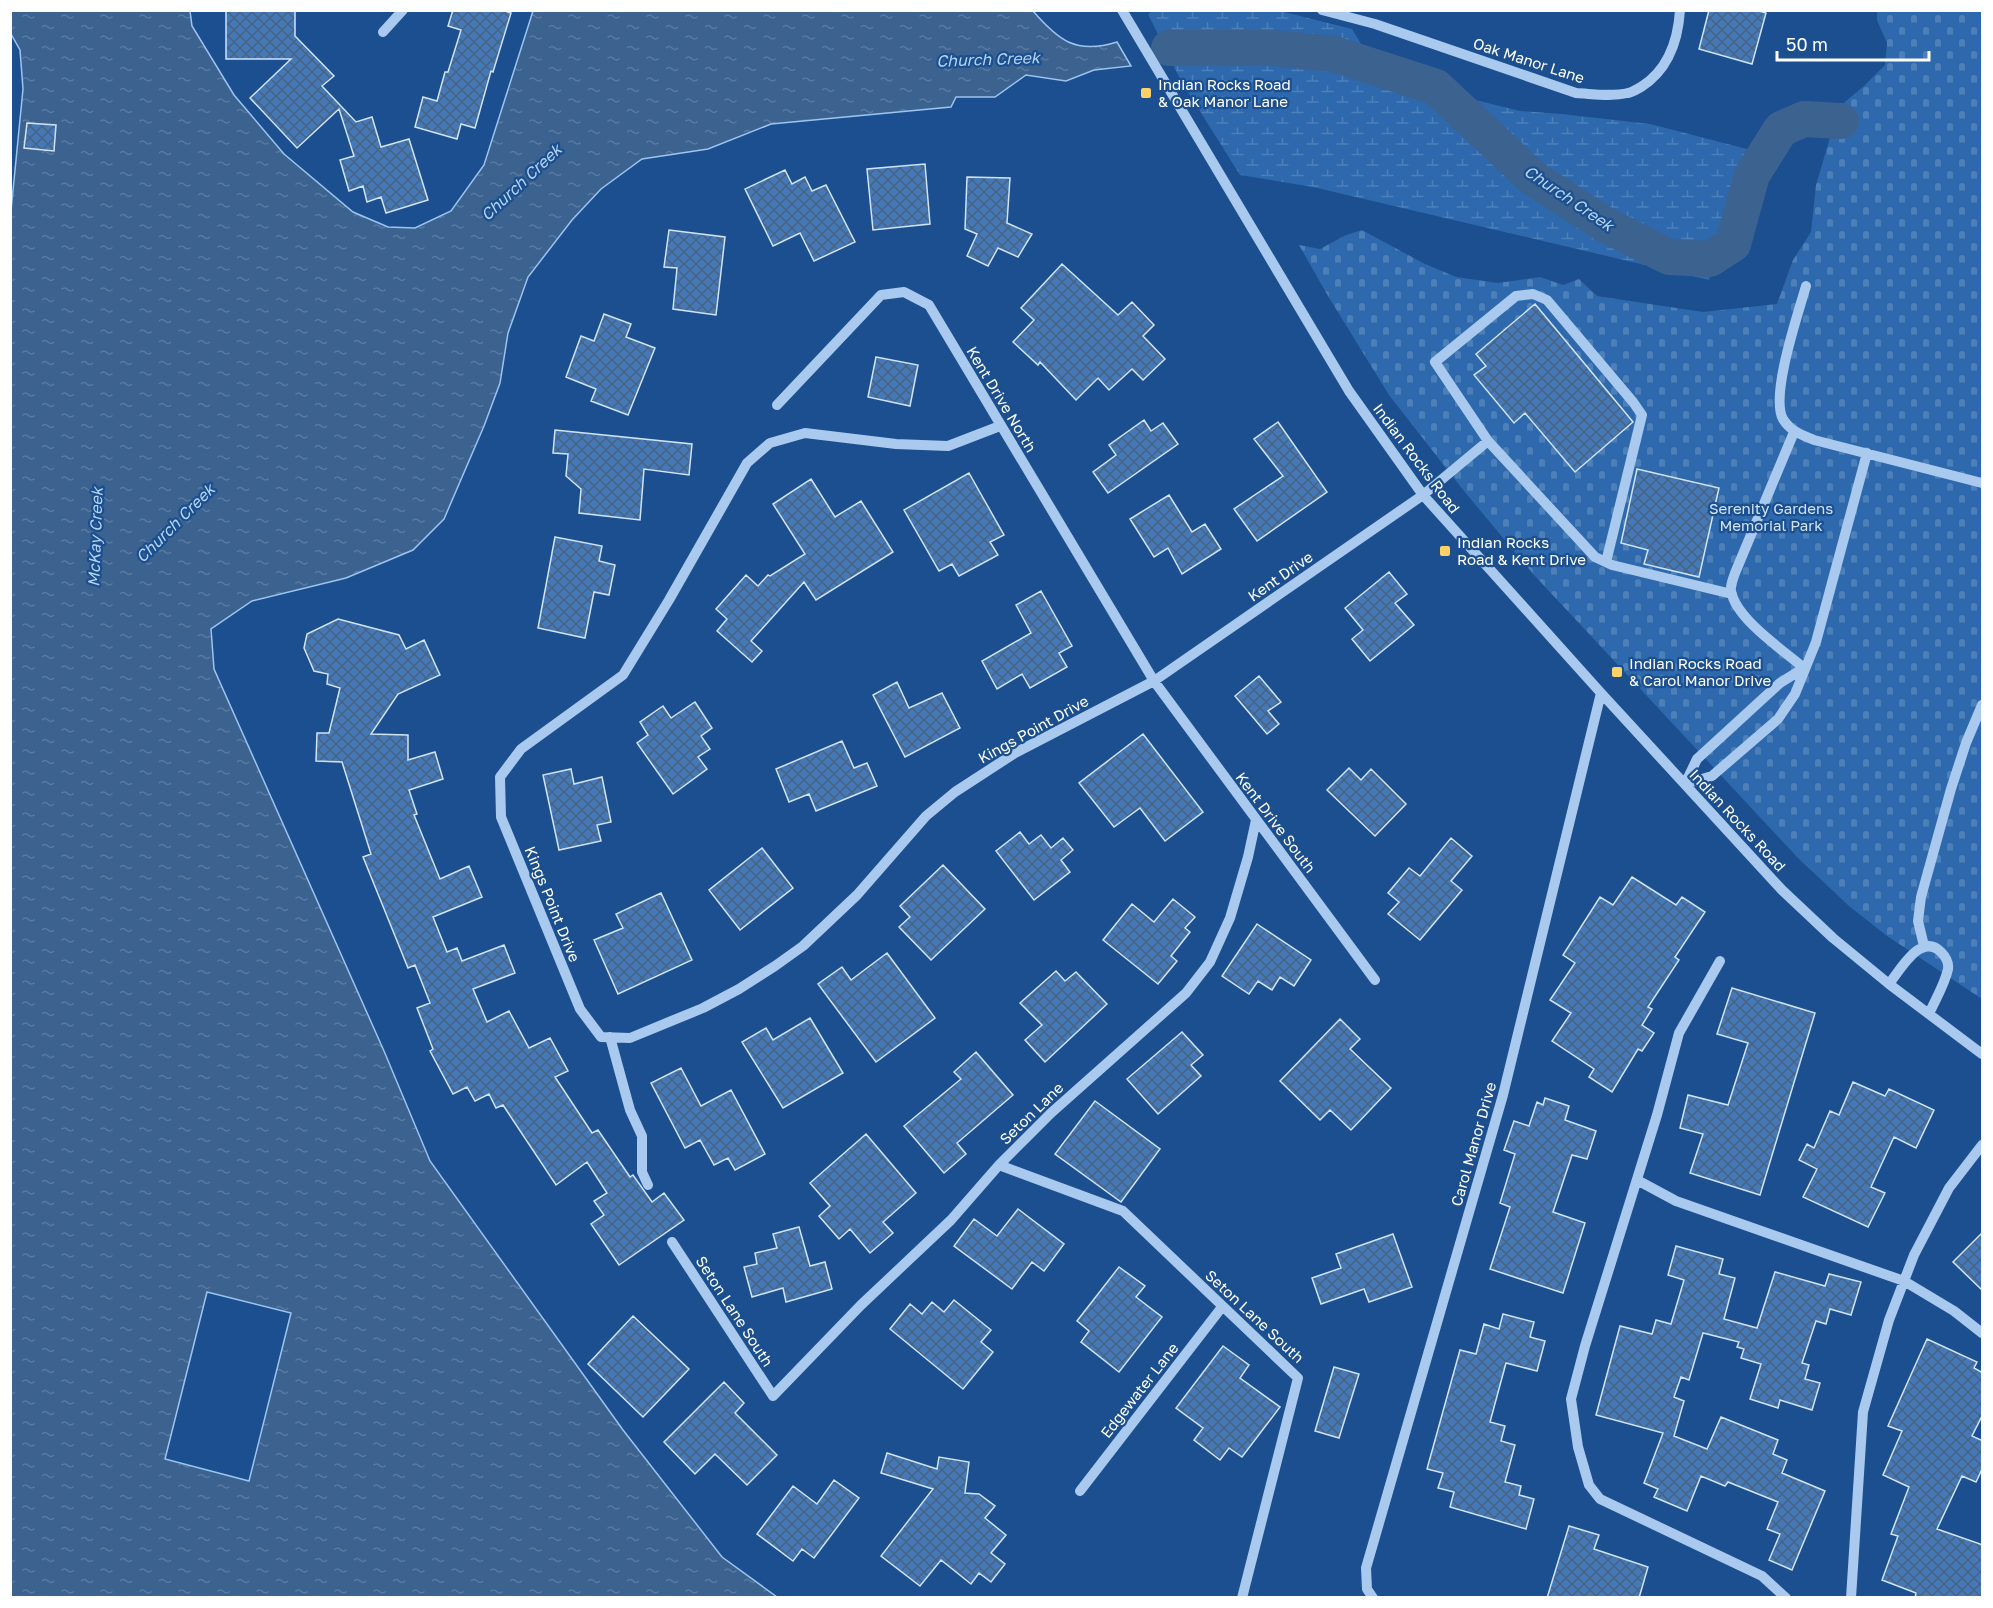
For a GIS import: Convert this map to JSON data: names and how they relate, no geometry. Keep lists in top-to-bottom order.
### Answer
{
  "streets": {
    "street": [
      "Oak Manor Lane",
      "Kent Drive North",
      "Indian Rocks Road",
      "Kent Drive",
      "Kings Point Drive",
      "Kent Drive South",
      "Seton Lane",
      "Carol Manor Drive",
      "Seton Lane South",
      "Edgewater Lane"
    ]
  },
  "crossings": [
    ["Kent Drive North", "Kent Drive"],
    ["Kent Drive North", "Kings Point Drive"],
    ["Kent Drive North", "Kent Drive South"],
    ["Indian Rocks Road", "Kent Drive"],
    ["Indian Rocks Road", "Carol Manor Drive"],
    ["Kent Drive", "Kings Point Drive"],
    ["Kent Drive", "Kent Drive South"],
    ["Kings Point Drive", "Kent Drive South"],
    ["Kent Drive South", "Seton Lane"],
    ["Seton Lane", "Seton Lane South"],
    ["Seton Lane South", "Edgewater Lane"]
  ],
  "water": ["Church Creek", "McKay Creek"],
  "parks": ["Serenity Gardens Memorial Park"],
  "places": {
    "transit": ["Indian Rocks Road & Oak Manor Lane", "Indian Rocks Road & Kent Drive", "Indian Rocks Road & Carol Manor Drive"]
  },
  "scale_bar": "50 m"
}
